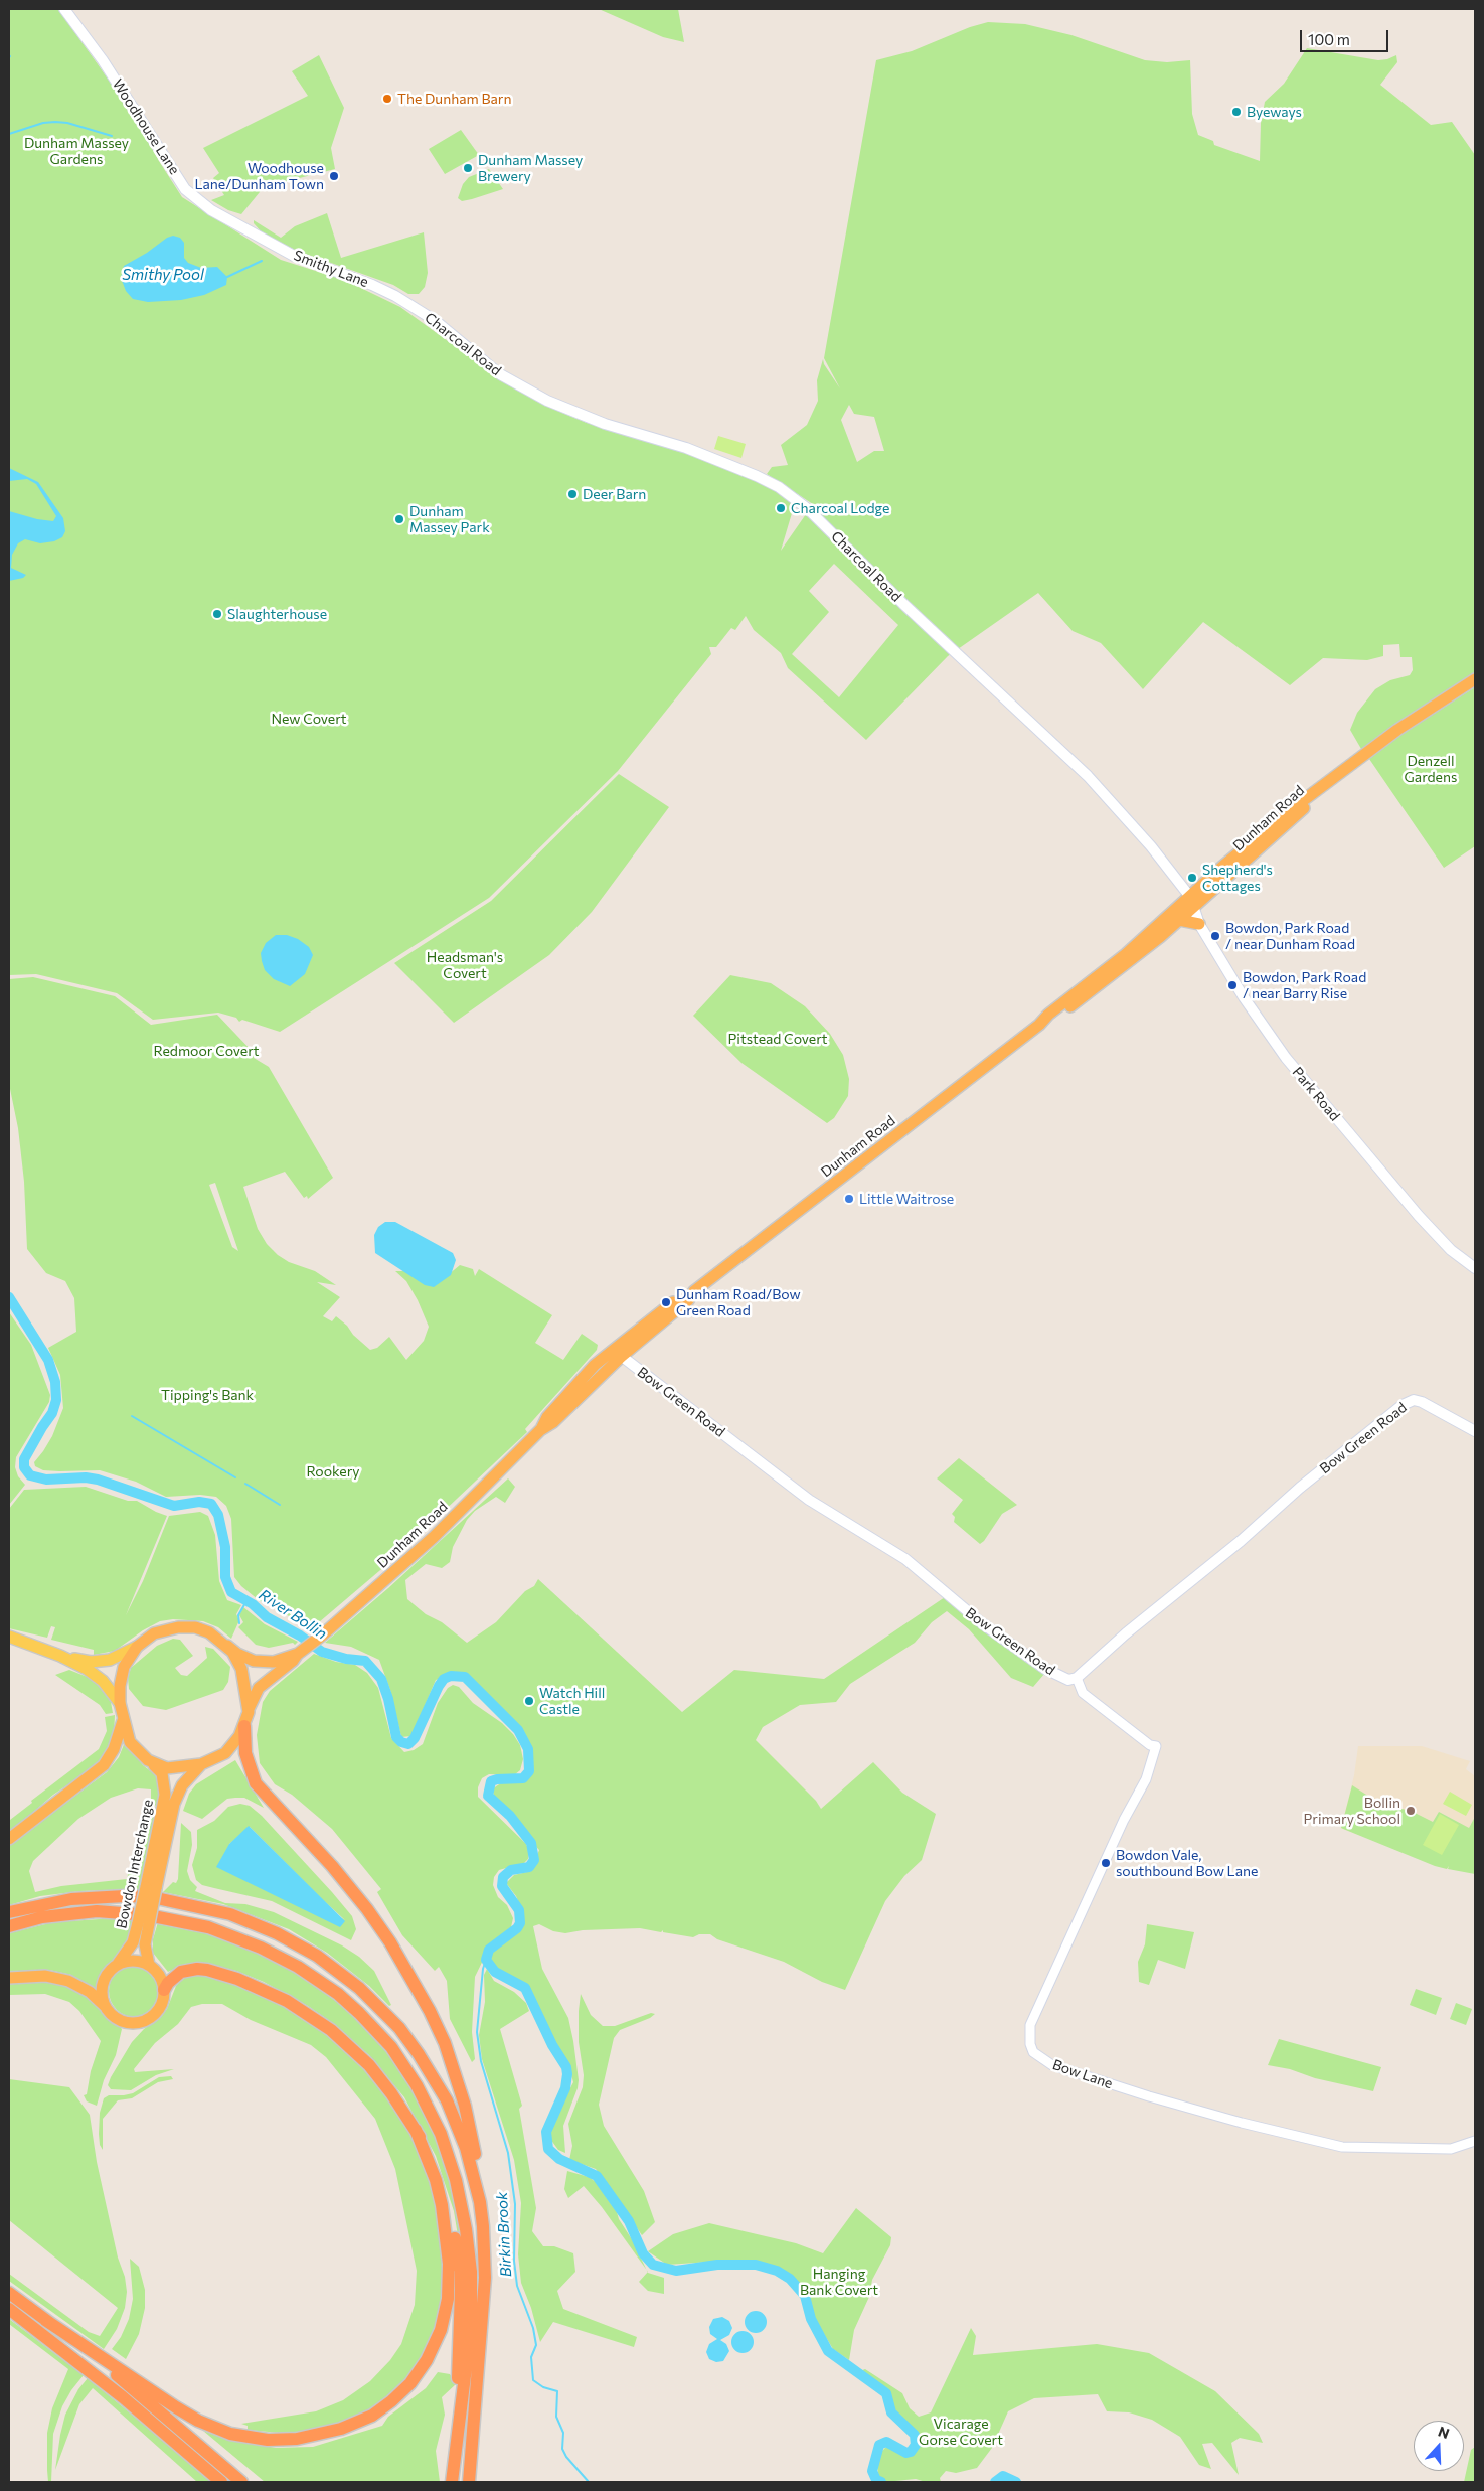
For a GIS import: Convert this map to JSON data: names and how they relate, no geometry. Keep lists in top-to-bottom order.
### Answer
{
  "streets": {
    "highway": ["Dunham Road", "Bowdon Interchange"],
    "main road": [
      "Woodhouse Lane",
      "Smithy Lane",
      "Charcoal Road",
      "Park Road",
      "Bow Green Road"
    ],
    "street": ["Bow Lane"]
  },
  "crossings": [
    ["Woodhouse Lane", "Smithy Lane"],
    ["Smithy Lane", "Charcoal Road"],
    ["Charcoal Road", "Dunham Road"],
    ["Charcoal Road", "Park Road"],
    ["Dunham Road", "Park Road"],
    ["Dunham Road", "Bow Green Road"],
    ["Dunham Road", "Bowdon Interchange"],
    ["Bow Green Road", "Bow Lane"]
  ],
  "water": ["Smithy Pool", "River Bollin", "Birkin Brook"],
  "parks": [
    "Dunham Massey Gardens",
    "New Covert",
    "Denzell Gardens",
    "Headsman's Covert",
    "Pitstead Covert",
    "Redmoor Covert",
    "Tipping's Bank",
    "Rookery",
    "Hanging Bank Covert",
    "Vicarage Gorse Covert"
  ],
  "places": [
    "The Dunham Barn",
    "Byeways",
    "Dunham Massey Brewery",
    "Woodhouse Lane/Dunham Town",
    "Deer Barn",
    "Charcoal Lodge",
    "Dunham Massey Park",
    "Slaughterhouse",
    "Shepherd's Cottages",
    "Bowdon, Park Road / near Dunham Road",
    "Bowdon, Park Road / near Barry Rise",
    "Little Waitrose",
    "Dunham Road/Bow Green Road",
    "Watch Hill Castle",
    "Bollin Primary School",
    "Bowdon Vale, southbound Bow Lane"
  ],
  "scale_bar": "100 m",
  "north": "top"
}
